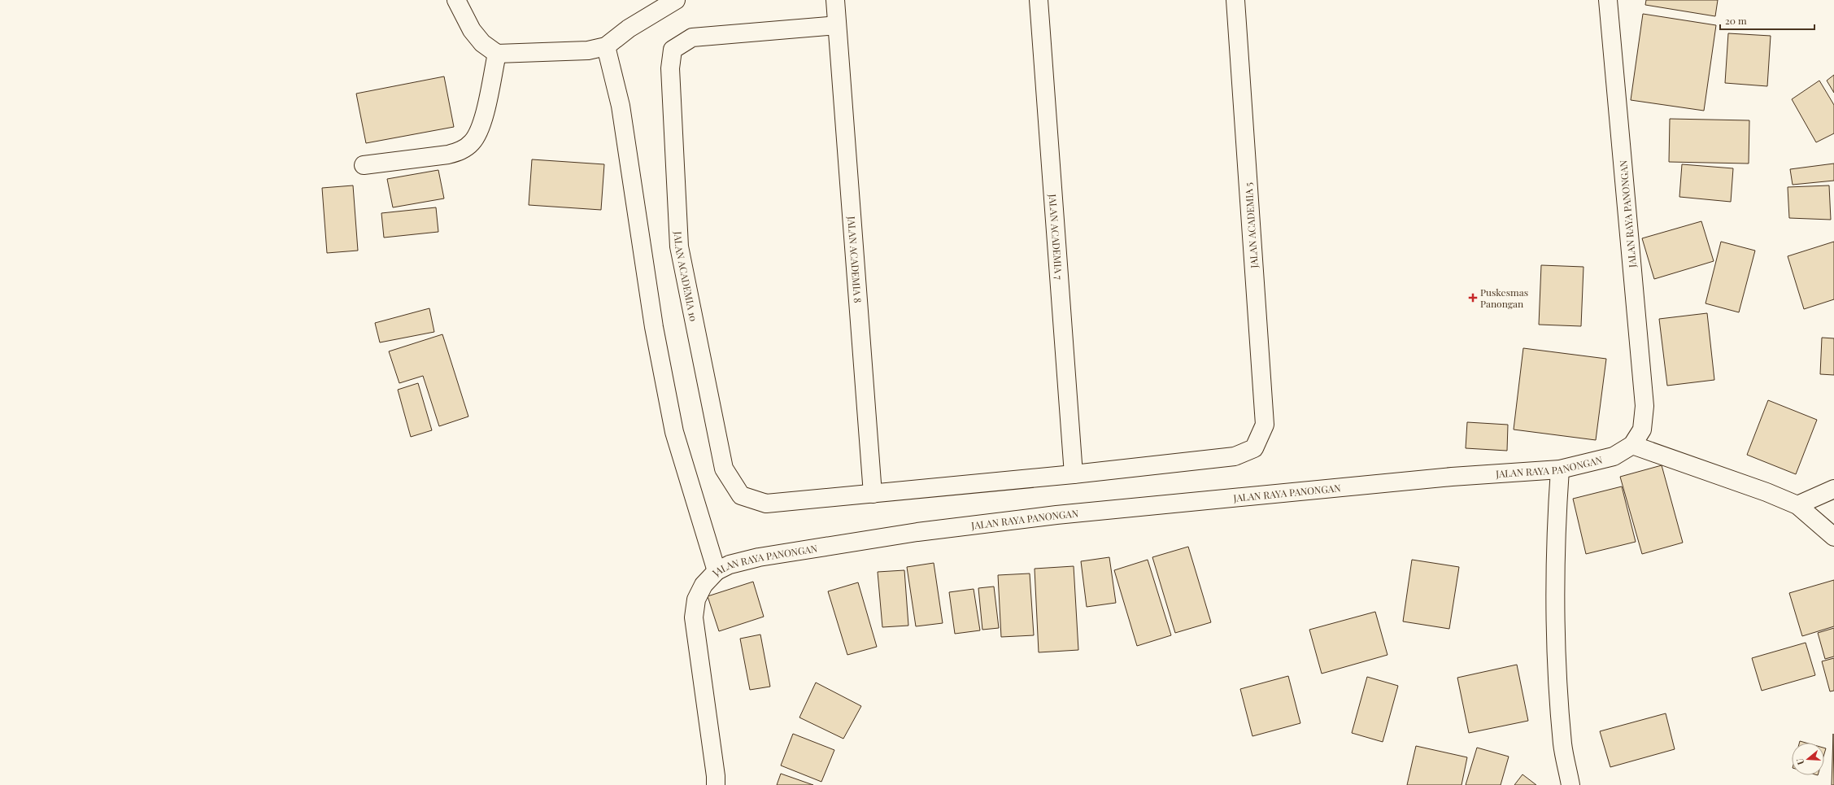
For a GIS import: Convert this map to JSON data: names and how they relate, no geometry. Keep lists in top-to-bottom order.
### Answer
{
  "streets": {
    "street": [
      "JALAN RAYA PANONGAN",
      "JALAN ACADEMIA 5",
      "JALAN ACADEMIA 7",
      "JALAN ACADEMIA 8",
      "JALAN ACADEMIA 10"
    ]
  },
  "crossings": [
    ["JALAN ACADEMIA 5", "JALAN ACADEMIA 7"],
    ["JALAN ACADEMIA 8", "JALAN ACADEMIA 10"]
  ],
  "places": {
    "health": ["Puskesmas Panongan"]
  },
  "scale_bar": "20 m",
  "north": "left"
}
